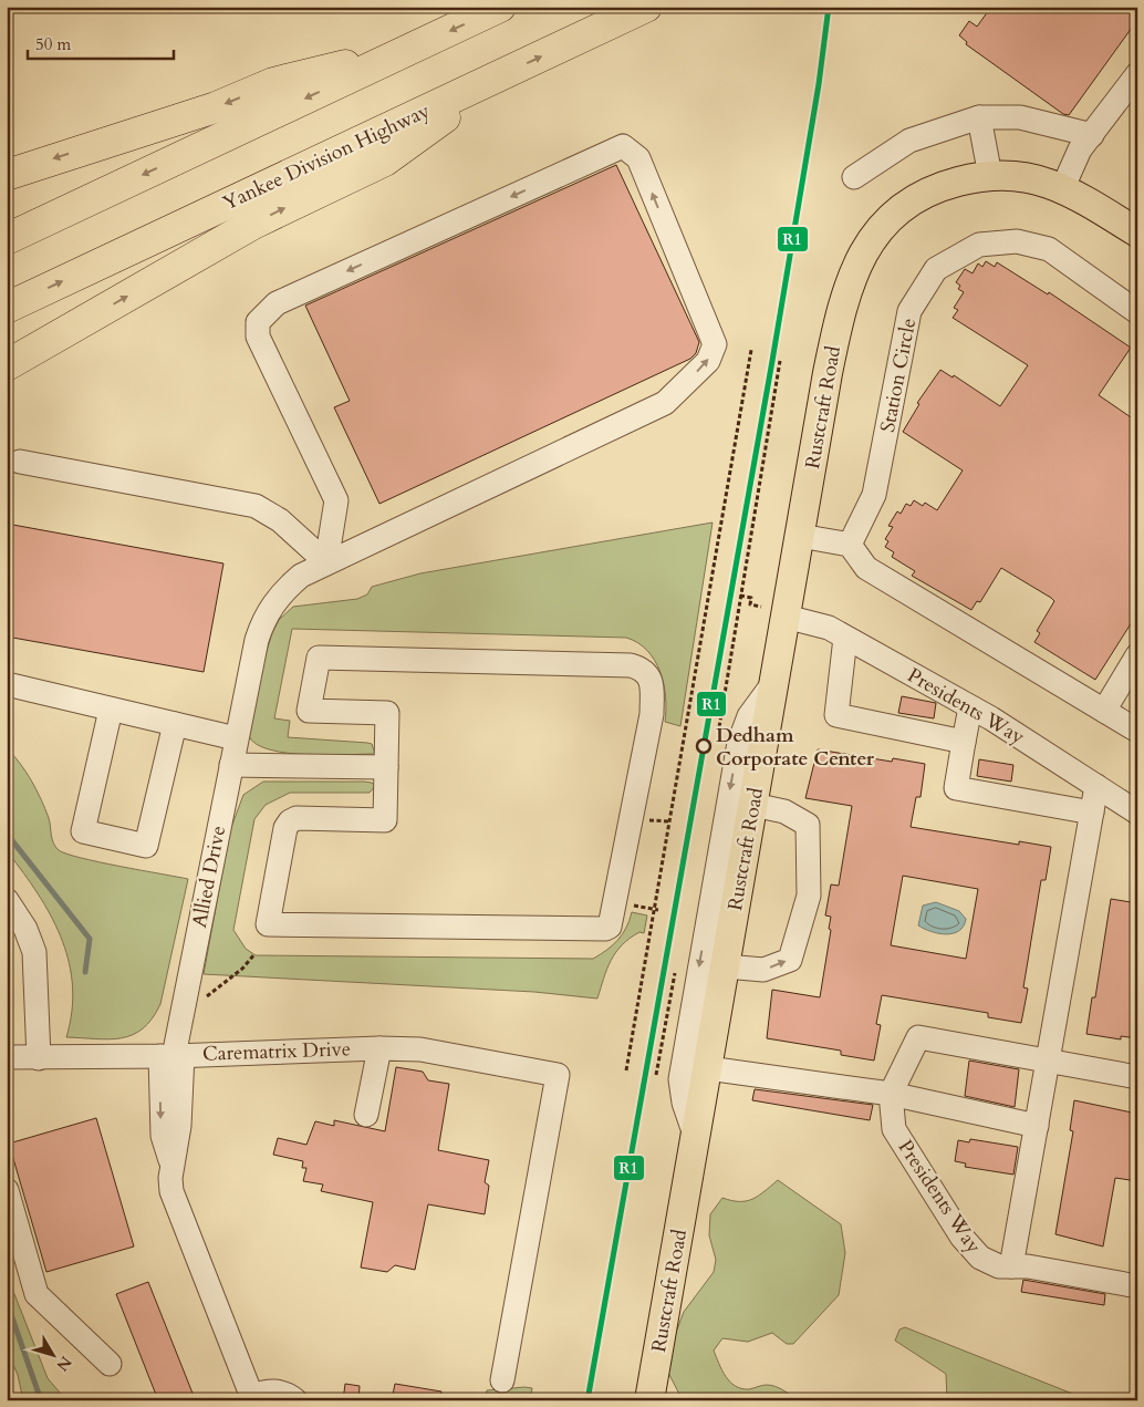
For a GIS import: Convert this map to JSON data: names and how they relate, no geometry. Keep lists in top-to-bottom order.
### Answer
{
  "streets": {
    "highway": ["Yankee Division Highway"],
    "main road": ["Rustcraft Road"],
    "street": [
      "Station Circle",
      "Presidents Way",
      "Allied Drive",
      "Carematrix Drive"
    ]
  },
  "crossings": [
    ["Rustcraft Road", "Presidents Way"],
    ["Allied Drive", "Carematrix Drive"]
  ],
  "places": ["Dedham Corporate Center"],
  "lines": ["transit line R1"],
  "scale_bar": "50 m",
  "north": "bottom right"
}
